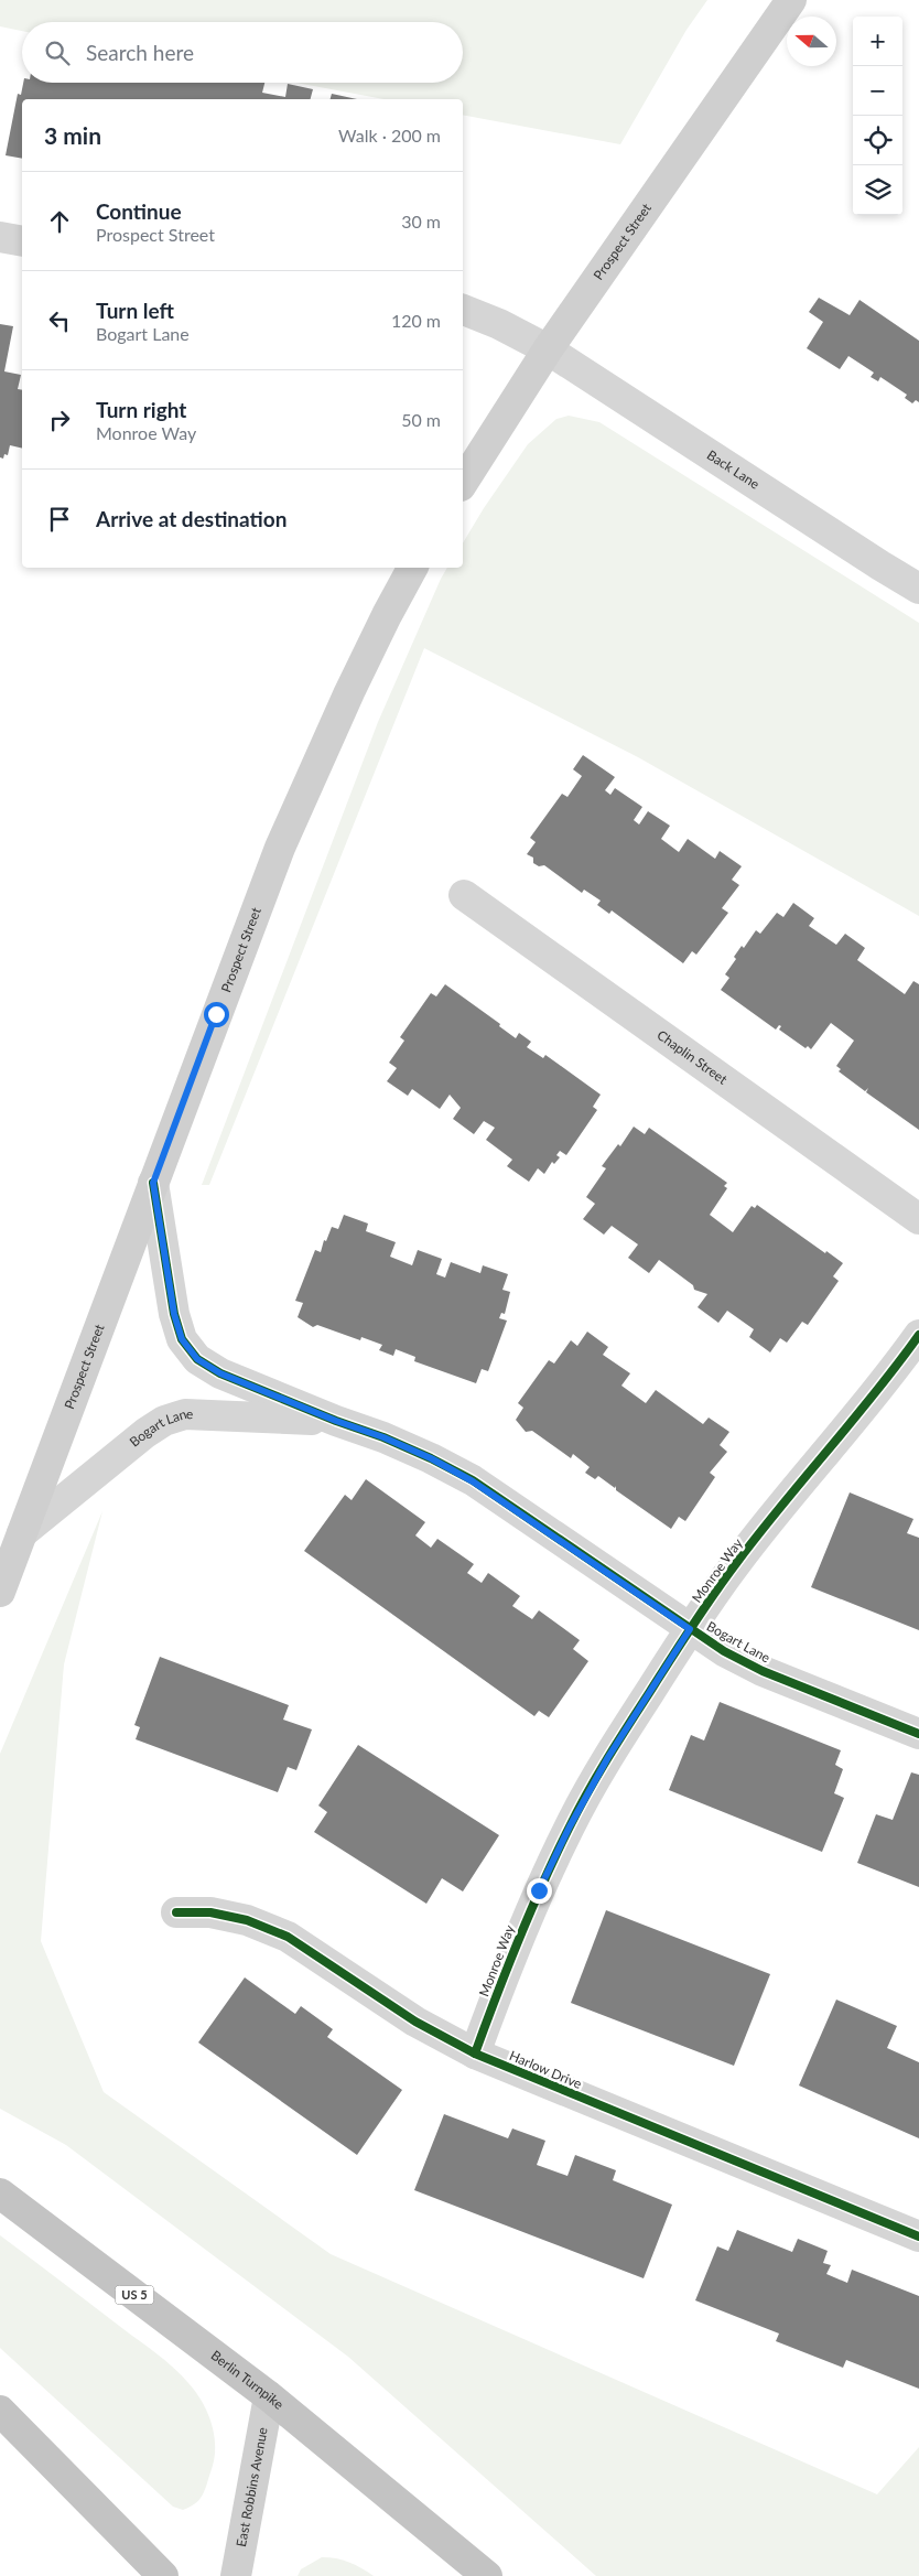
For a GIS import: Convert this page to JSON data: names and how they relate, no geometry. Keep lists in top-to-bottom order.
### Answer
{
  "streets": {
    "highway": ["US 5", "Berlin Turnpike"],
    "main road": ["Prospect Street", "East Robbins Avenue"],
    "street": [
      "Back Lane",
      "Chaplin Street",
      "Bogart Lane",
      "Monroe Way",
      "Harlow Drive"
    ]
  },
  "crossings": [
    ["Prospect Street", "Back Lane"],
    ["Prospect Street", "Bogart Lane"],
    ["Bogart Lane", "Monroe Way"],
    ["Monroe Way", "Harlow Drive"],
    ["Berlin Turnpike", "East Robbins Avenue"]
  ],
  "north": "left",
  "page": {
    "map_buttons": ["+", "−"],
    "search": "Search here",
    "heading": ["3 min", "Walk · 200 m"],
    "list": [
      ["Continue", "Prospect Street", "30 m"],
      ["Turn left", "Bogart Lane", "120 m"],
      ["Turn right", "Monroe Way", "50 m"],
      "Arrive at destination"
    ]
  }
}
